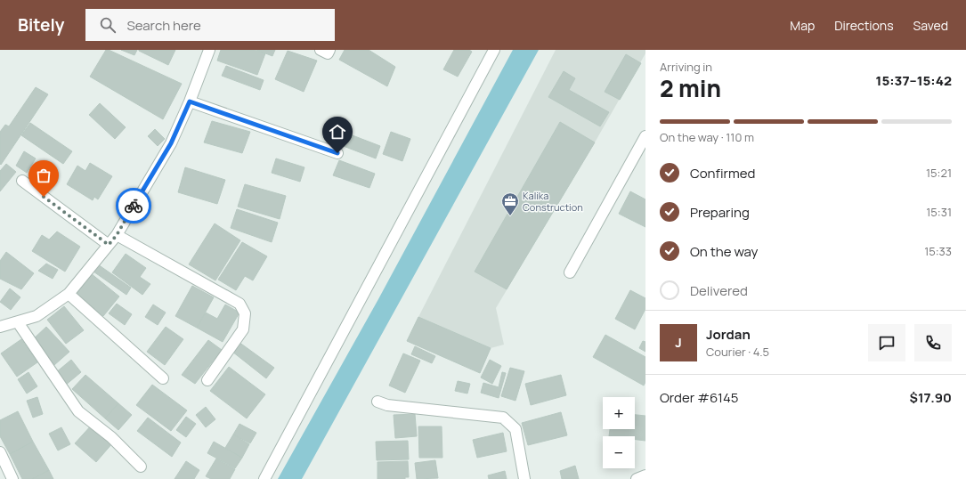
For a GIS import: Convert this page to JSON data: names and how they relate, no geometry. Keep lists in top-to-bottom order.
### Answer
{
  "places": {
    "office": ["Kalika Construction"]
  },
  "page": {
    "header": "Bitely",
    "search": "Search here",
    "nav": ["Map", "Directions", "Saved"],
    "heading": ["2 min", "Arriving in", "15:37–15:42"],
    "panel": [
      "Jordan",
      "Courier · 4.5",
      "Order #6145",
      "$17.90"
    ],
    "bar": "On the way · 110 m",
    "list": [
      ["Confirmed", "15:21"],
      ["Preparing", "15:31"],
      ["On the way", "15:33"],
      "Delivered"
    ],
    "round": "J",
    "map_buttons": ["+", "−"]
  }
}
